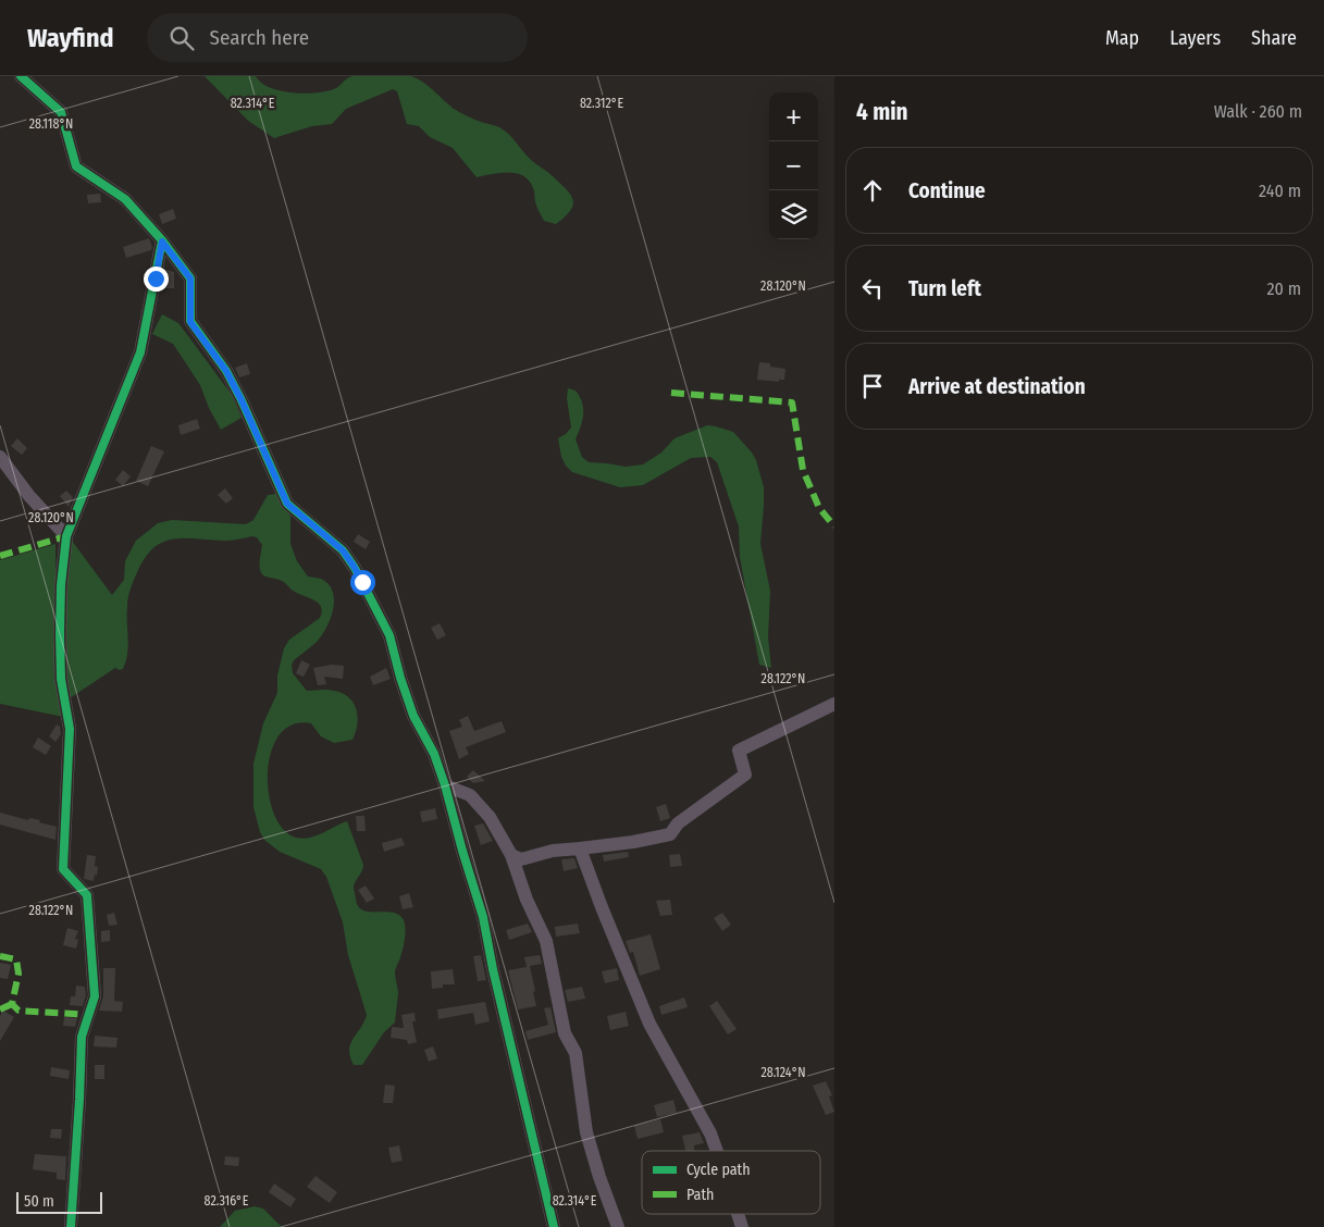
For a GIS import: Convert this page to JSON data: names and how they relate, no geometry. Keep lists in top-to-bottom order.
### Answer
{
  "legend": ["Cycle path", "Path"],
  "scale_bar": "50 m",
  "page": {
    "header": "Wayfind",
    "search": "Search here",
    "nav": ["Map", "Layers", "Share"],
    "heading": ["4 min", "Walk · 260 m"],
    "map_buttons": ["+", "−"],
    "list": [
      ["Continue", "240 m"],
      ["Turn left", "20 m"],
      "Arrive at destination"
    ],
    "scale": "50 m"
  },
  "coordinates": [
    "82.314°E",
    "82.312°E",
    "28.118°N",
    "28.120°N",
    "28.122°N",
    "28.124°N",
    "82.316°E"
  ]
}
